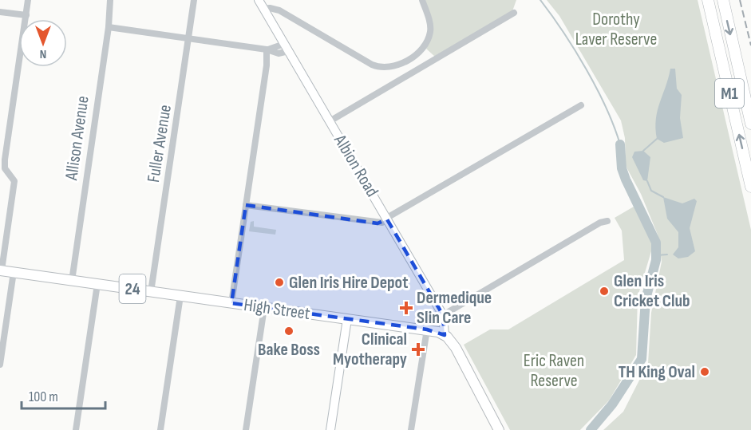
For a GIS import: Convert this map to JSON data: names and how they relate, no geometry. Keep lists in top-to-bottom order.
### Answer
{
  "streets": {
    "highway": ["M1"],
    "main road": ["Albion Road", "24", "High Street"],
    "street": ["Allison Avenue", "Fuller Avenue"]
  },
  "crossings": [
    ["Allison Avenue", "High Street"],
    ["Fuller Avenue", "High Street"],
    ["Albion Road", "High Street"]
  ],
  "parks": ["Dorothy Laver Reserve", "Eric Raven Reserve"],
  "places": {
    "other": [
      "Glen Iris Hire Depot",
      "Glen Iris Cricket Club",
      "Bake Boss",
      "TH King Oval"
    ],
    "health": ["Dermedique Slin Care", "Clinical Myotherapy"]
  },
  "scale_bar": "100 m",
  "north": "bottom"
}
